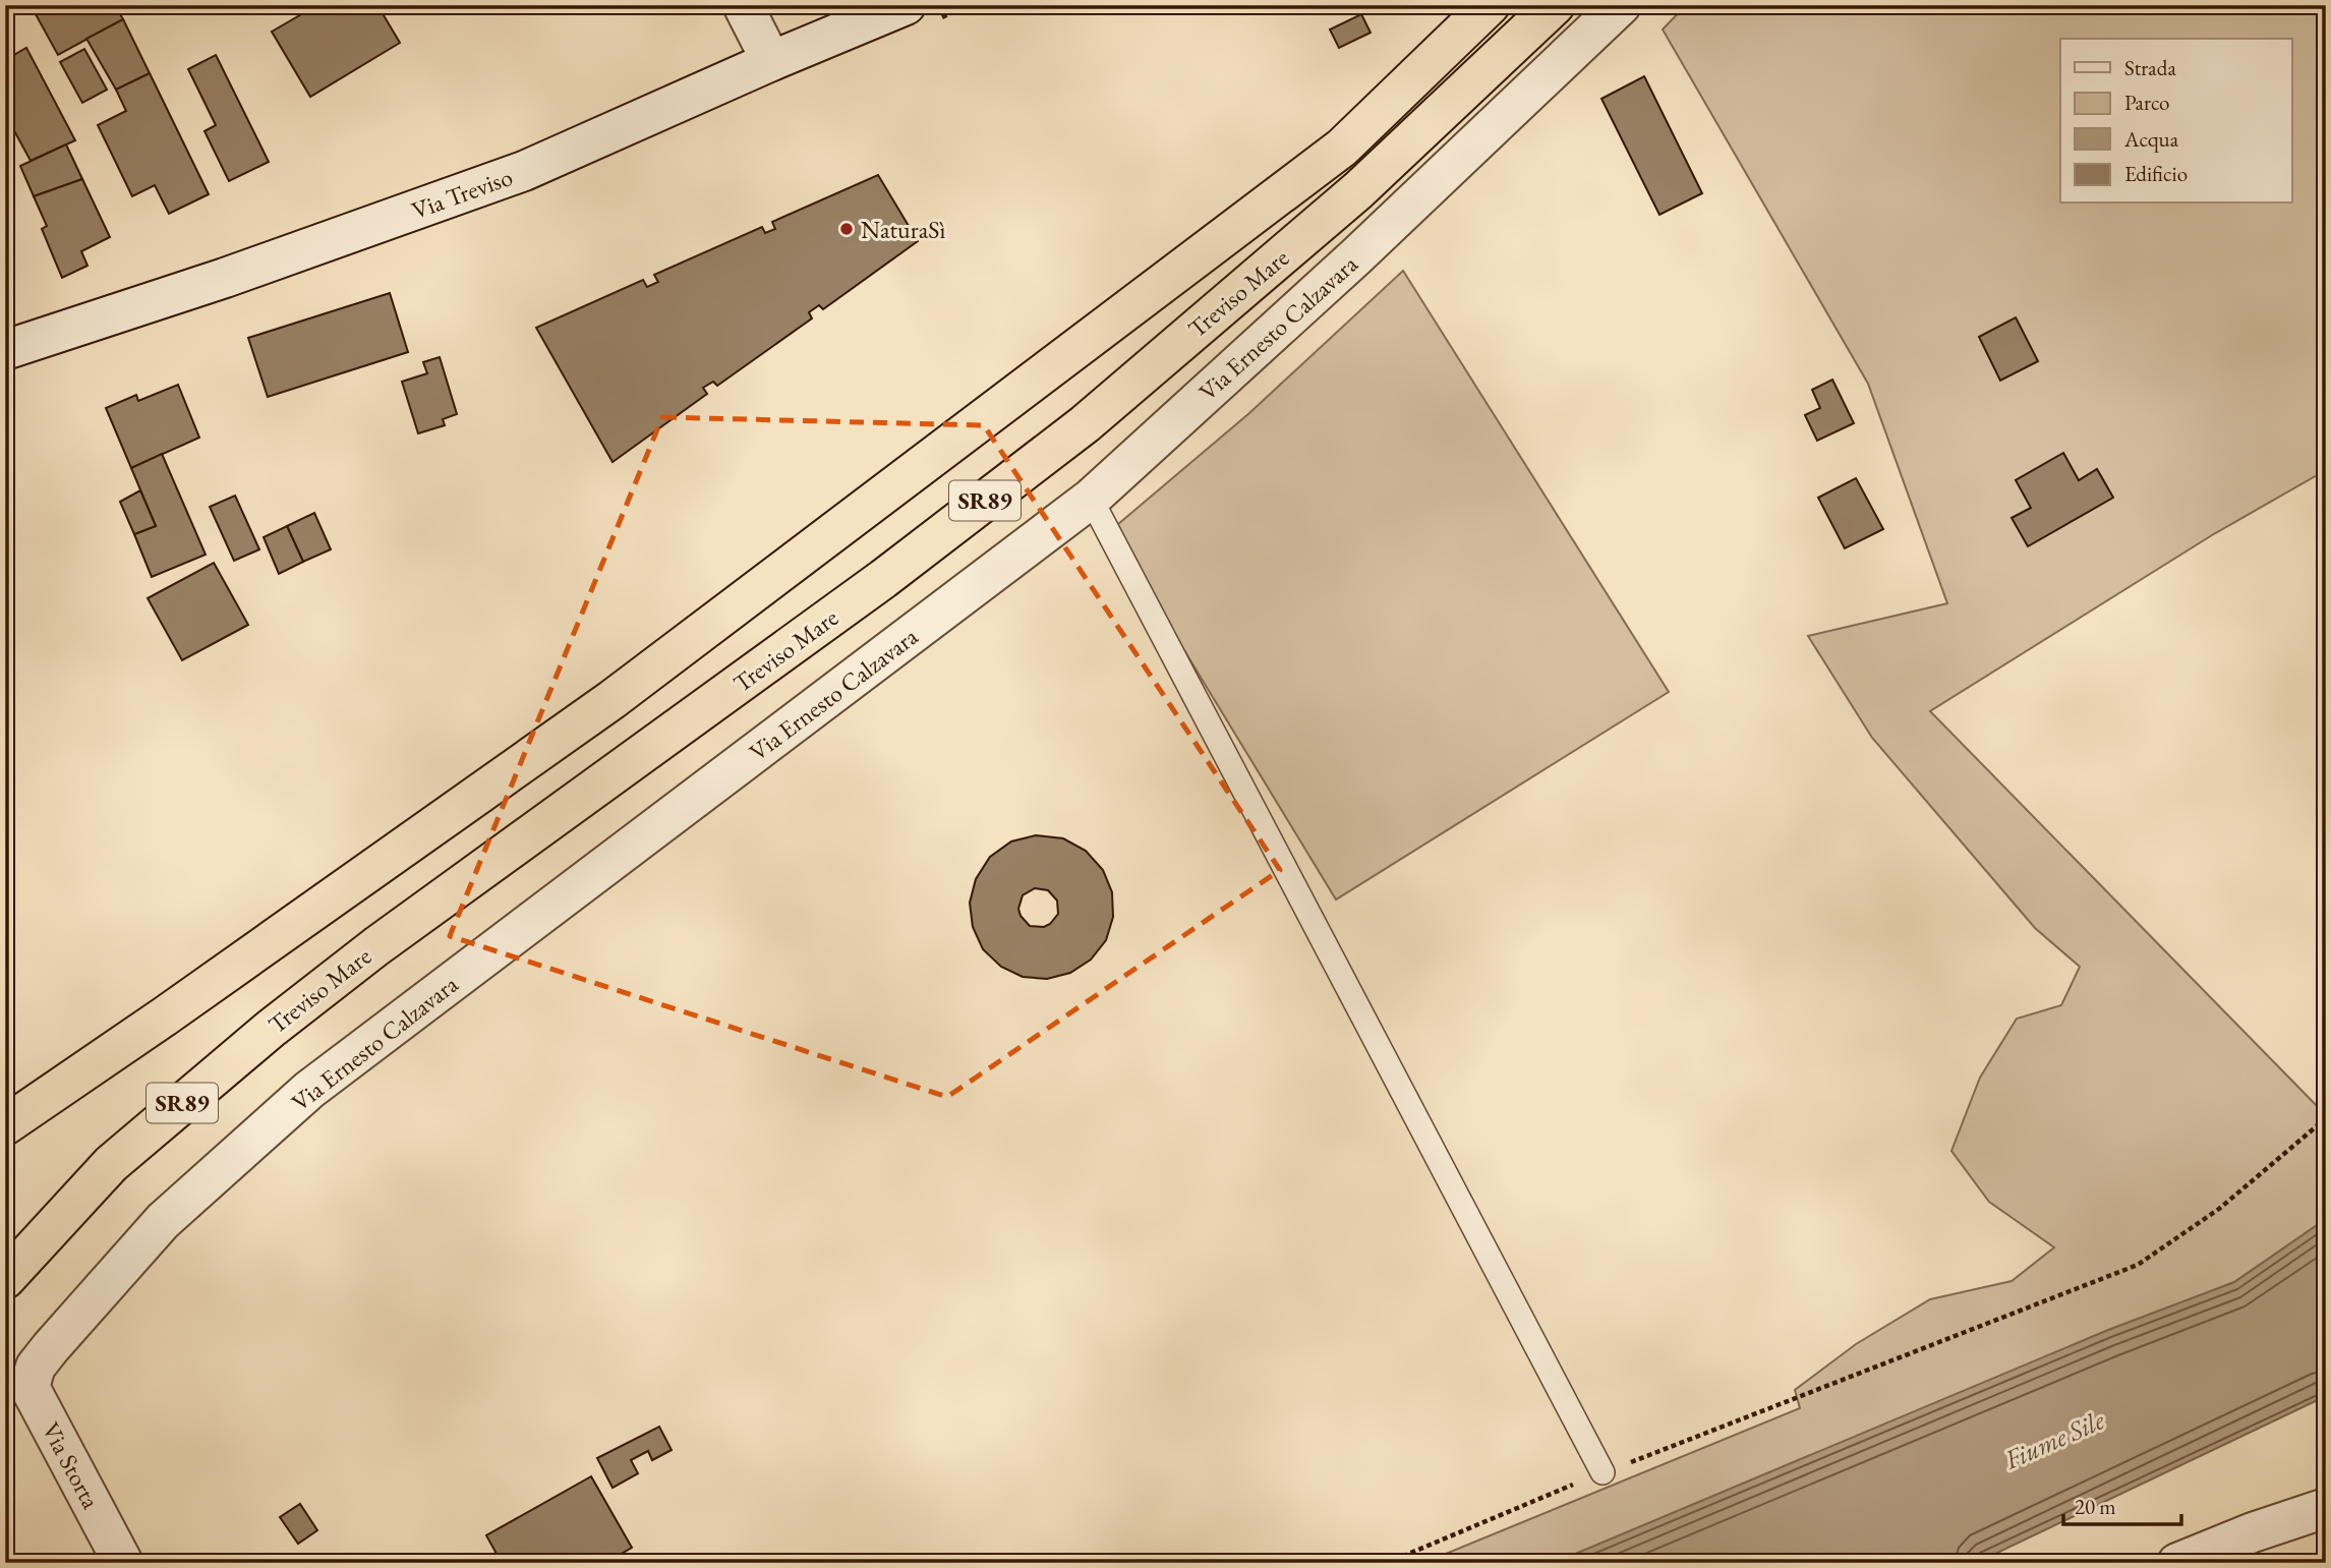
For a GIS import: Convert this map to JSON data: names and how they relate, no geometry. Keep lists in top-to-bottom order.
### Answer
{
  "streets": {
    "highway": ["Treviso Mare", "SR89"],
    "street": ["Via Treviso", "Via Ernesto Calzavara", "Via Storta"]
  },
  "crossings": [
    ["Via Ernesto Calzavara", "Via Storta"]
  ],
  "water": ["Fiume Sile"],
  "places": ["NaturaSì"],
  "legend": [
    "Strada",
    "Parco",
    "Acqua",
    "Edificio"
  ],
  "scale_bar": "20 m"
}
